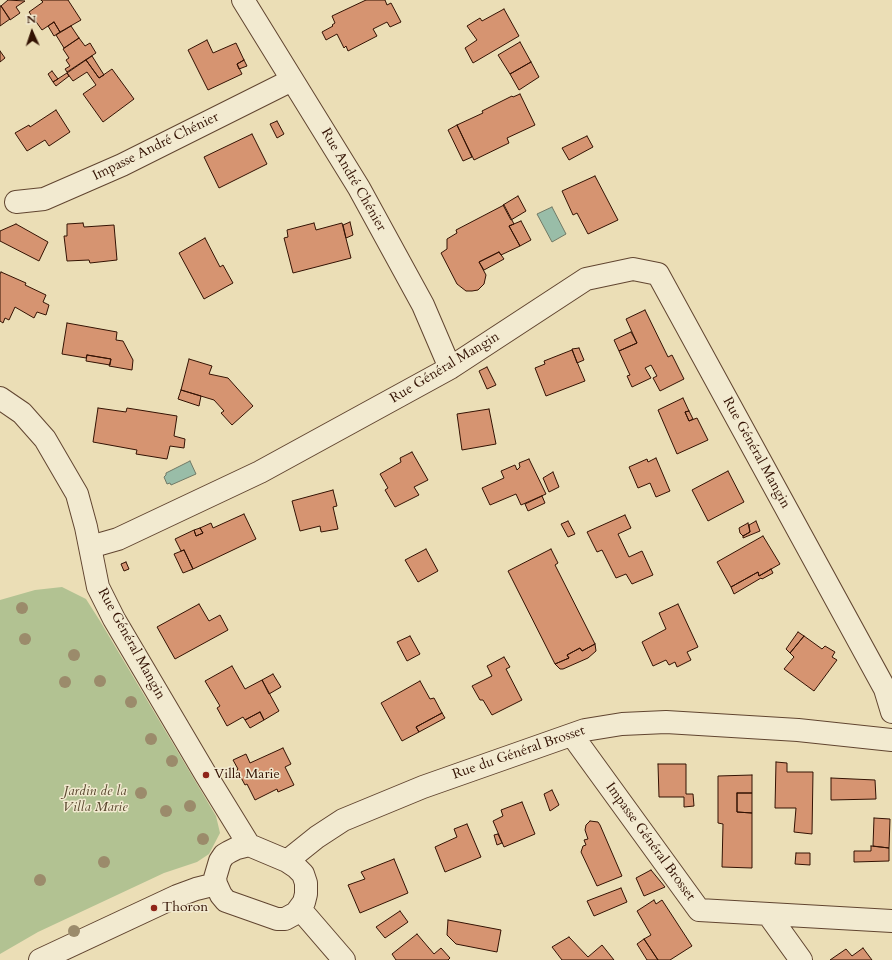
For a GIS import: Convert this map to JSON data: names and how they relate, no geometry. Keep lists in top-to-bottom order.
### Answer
{
  "streets": {
    "street": [
      "Impasse André Chénier",
      "Rue André Chénier",
      "Rue Général Mangin",
      "Rue du Général Brosset",
      "Impasse Général Brosset"
    ]
  },
  "crossings": [
    ["Impasse André Chénier", "Rue André Chénier"],
    ["Rue André Chénier", "Rue Général Mangin"],
    ["Rue Général Mangin", "Rue du Général Brosset"],
    ["Rue du Général Brosset", "Impasse Général Brosset"]
  ],
  "parks": ["Jardin de la Villa Marie"],
  "places": ["Villa Marie", "Thoron"],
  "north": "top"
}
